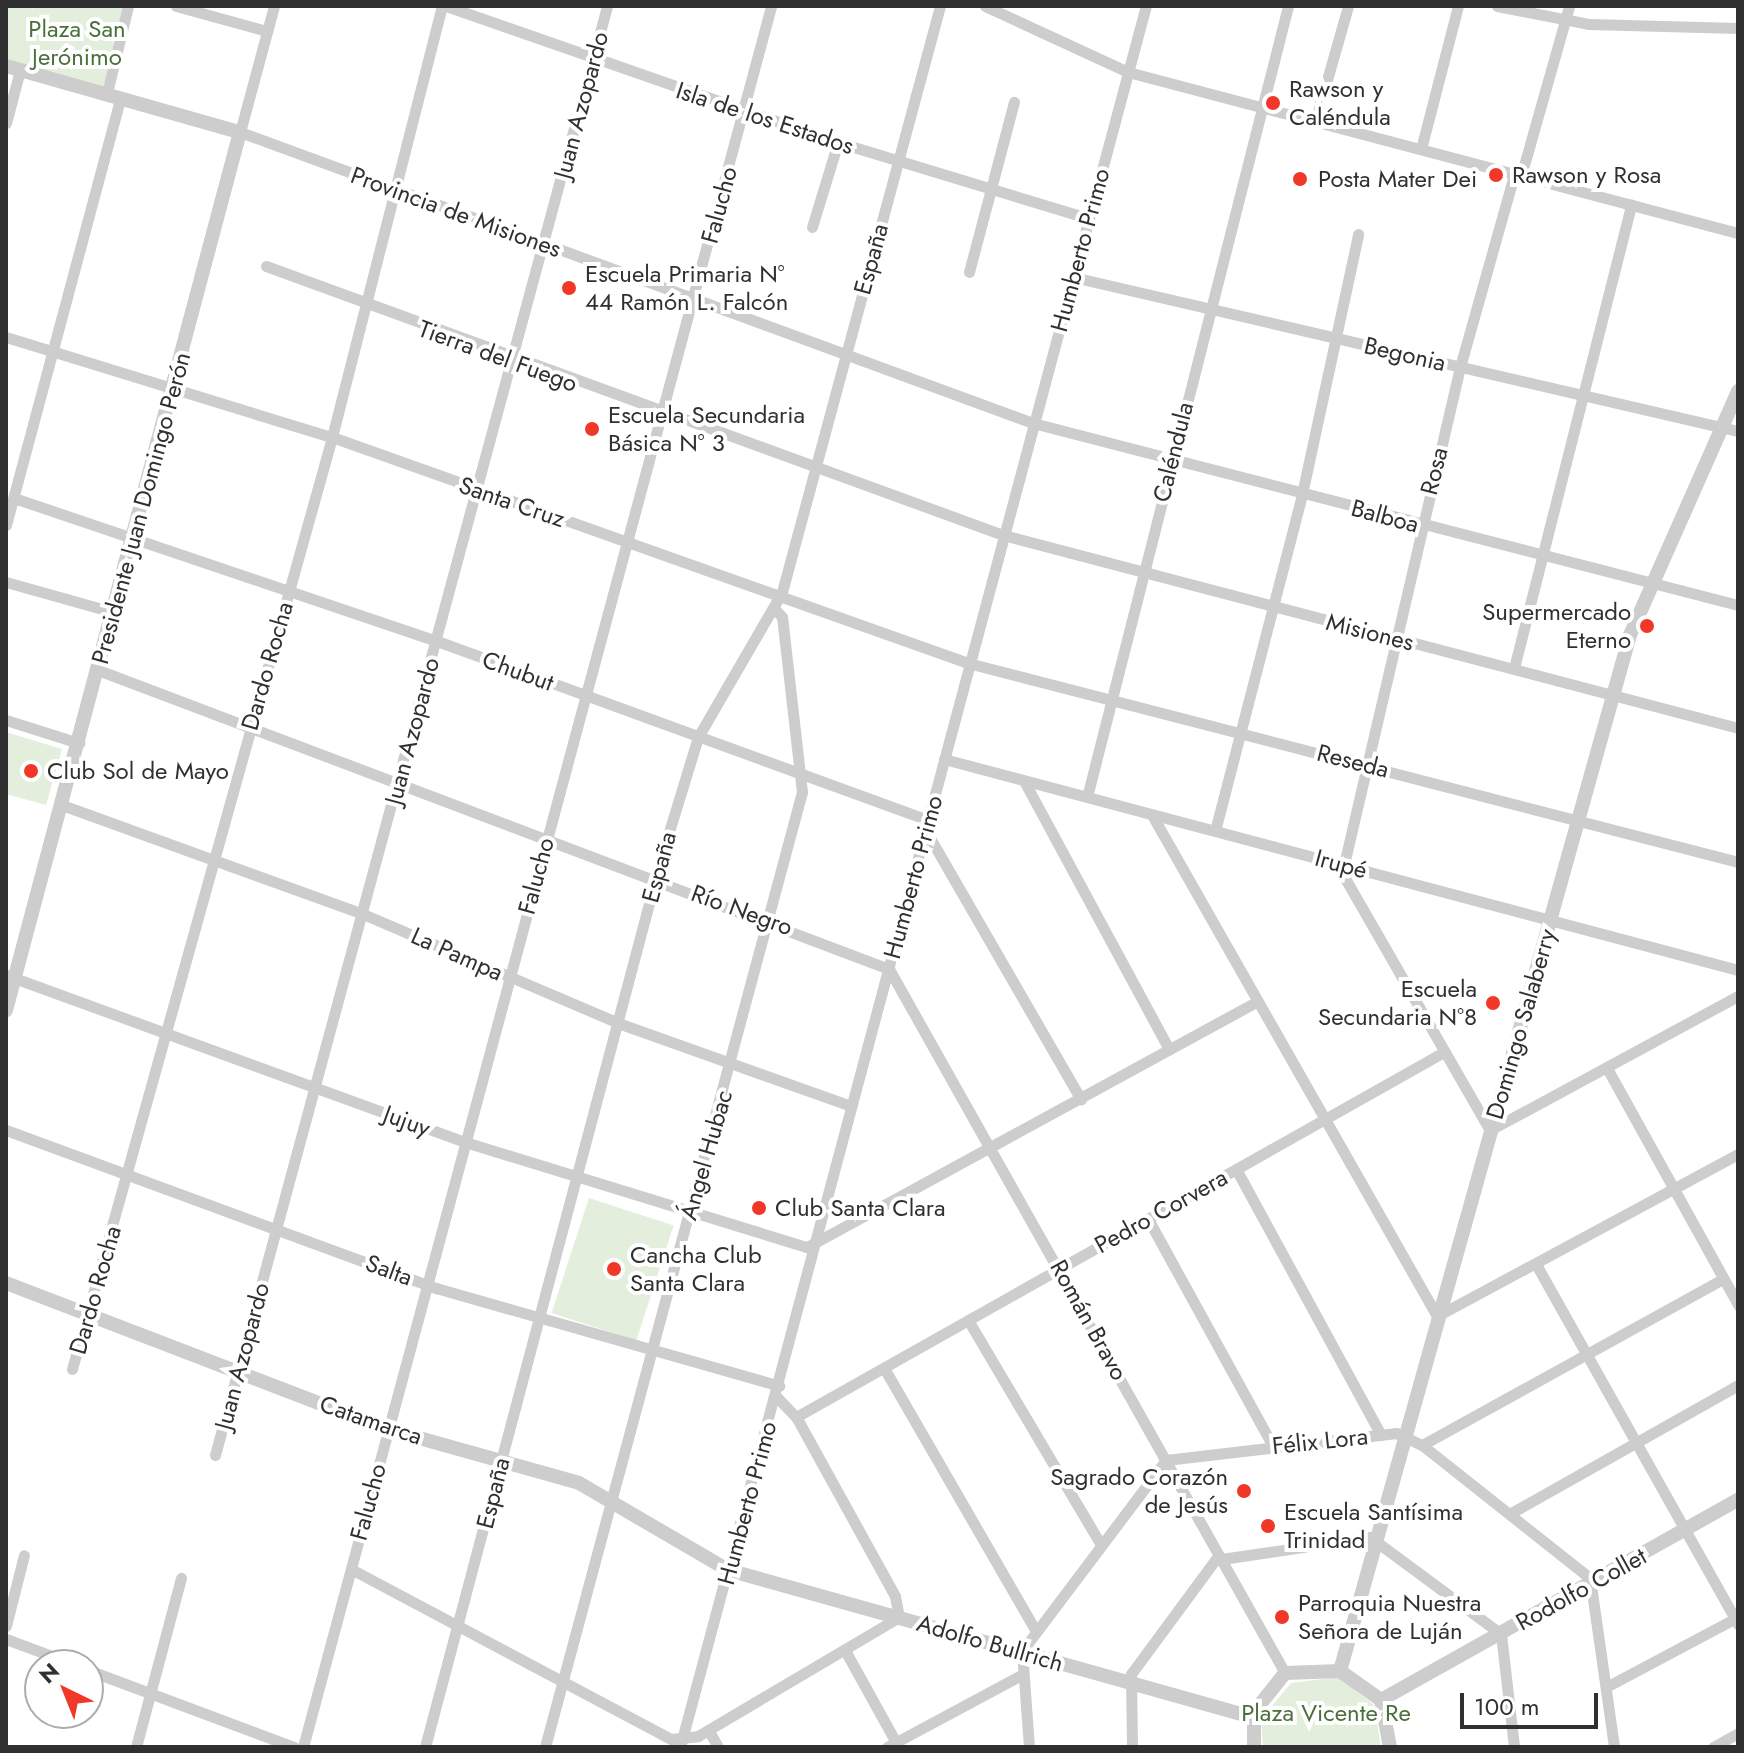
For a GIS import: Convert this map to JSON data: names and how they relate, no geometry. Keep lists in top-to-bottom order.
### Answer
{
  "streets": {
    "street": [
      "Juan Azopardo",
      "Isla de los Estados",
      "Falucho",
      "Provincia de Misiones",
      "Humberto Primo",
      "España",
      "Begonia",
      "Tierra del Fuego",
      "Caléndula",
      "Rosa",
      "Santa Cruz",
      "Presidente Juan Domingo Perón",
      "Balboa",
      "Misiones",
      "Dardo Rocha",
      "Chubut",
      "Reseda",
      "Irupé",
      "Río Negro",
      "La Pampa",
      "Domingo Salaberry",
      "Jujuy",
      "Ángel Hubac",
      "Pedro Corvera",
      "Salta",
      "Román Bravo",
      "Catamarca",
      "Félix Lora",
      "Rodolfo Collet",
      "Adolfo Bullrich"
    ]
  },
  "crossings": [
    ["Juan Azopardo", "Isla de los Estados"],
    ["Juan Azopardo", "Provincia de Misiones"],
    ["Juan Azopardo", "Tierra del Fuego"],
    ["Juan Azopardo", "Santa Cruz"],
    ["Juan Azopardo", "Chubut"],
    ["Juan Azopardo", "Río Negro"],
    ["Juan Azopardo", "La Pampa"],
    ["Juan Azopardo", "Jujuy"],
    ["Juan Azopardo", "Salta"],
    ["Juan Azopardo", "Catamarca"],
    ["Isla de los Estados", "Falucho"],
    ["Isla de los Estados", "Humberto Primo"],
    ["Isla de los Estados", "España"],
    ["Isla de los Estados", "Dardo Rocha"],
    ["Falucho", "Provincia de Misiones"],
    ["Falucho", "Tierra del Fuego"],
    ["Falucho", "Santa Cruz"],
    ["Falucho", "Chubut"],
    ["Falucho", "Río Negro"],
    ["Falucho", "La Pampa"],
    ["Falucho", "Jujuy"],
    ["Falucho", "Salta"],
    ["Falucho", "Catamarca"],
    ["Provincia de Misiones", "Humberto Primo"],
    ["Provincia de Misiones", "España"],
    ["Provincia de Misiones", "Presidente Juan Domingo Perón"],
    ["Provincia de Misiones", "Balboa"],
    ["Provincia de Misiones", "Dardo Rocha"],
    ["Humberto Primo", "Begonia"],
    ["Humberto Primo", "Tierra del Fuego"],
    ["Humberto Primo", "Santa Cruz"],
    ["Humberto Primo", "Balboa"],
    ["Humberto Primo", "Misiones"],
    ["Humberto Primo", "Chubut"],
    ["Humberto Primo", "Reseda"],
    ["Humberto Primo", "Irupé"],
    ["Humberto Primo", "Río Negro"],
    ["Humberto Primo", "La Pampa"],
    ["Humberto Primo", "Jujuy"],
    ["Humberto Primo", "Salta"],
    ["Humberto Primo", "Román Bravo"],
    ["Humberto Primo", "Catamarca"],
    ["Humberto Primo", "Adolfo Bullrich"],
    ["España", "Tierra del Fuego"],
    ["España", "Santa Cruz"],
    ["España", "Chubut"],
    ["España", "Río Negro"],
    ["España", "La Pampa"],
    ["España", "Jujuy"],
    ["España", "Ángel Hubac"],
    ["España", "Salta"],
    ["España", "Catamarca"],
    ["Begonia", "Caléndula"],
    ["Begonia", "Rosa"],
    ["Begonia", "Domingo Salaberry"],
    ["Tierra del Fuego", "Misiones"],
    ["Tierra del Fuego", "Dardo Rocha"],
    ["Caléndula", "Balboa"],
    ["Caléndula", "Misiones"],
    ["Caléndula", "Reseda"],
    ["Caléndula", "Irupé"],
    ["Rosa", "Balboa"],
    ["Rosa", "Misiones"],
    ["Rosa", "Reseda"],
    ["Rosa", "Irupé"],
    ["Santa Cruz", "Presidente Juan Domingo Perón"],
    ["Santa Cruz", "Dardo Rocha"],
    ["Santa Cruz", "Reseda"],
    ["Santa Cruz", "Ángel Hubac"],
    ["Presidente Juan Domingo Perón", "Chubut"],
    ["Presidente Juan Domingo Perón", "Río Negro"],
    ["Presidente Juan Domingo Perón", "La Pampa"],
    ["Presidente Juan Domingo Perón", "Jujuy"],
    ["Balboa", "Domingo Salaberry"],
    ["Misiones", "Domingo Salaberry"],
    ["Dardo Rocha", "Chubut"],
    ["Dardo Rocha", "Río Negro"],
    ["Dardo Rocha", "La Pampa"],
    ["Dardo Rocha", "Jujuy"],
    ["Dardo Rocha", "Salta"],
    ["Dardo Rocha", "Catamarca"],
    ["Chubut", "Ángel Hubac"],
    ["Reseda", "Domingo Salaberry"],
    ["Irupé", "Domingo Salaberry"],
    ["Río Negro", "Ángel Hubac"],
    ["Río Negro", "Román Bravo"],
    ["La Pampa", "Ángel Hubac"],
    ["Domingo Salaberry", "Félix Lora"],
    ["Jujuy", "Ángel Hubac"],
    ["Ángel Hubac", "Salta"],
    ["Ángel Hubac", "Catamarca"],
    ["Pedro Corvera", "Román Bravo"],
    ["Román Bravo", "Félix Lora"],
    ["Catamarca", "Adolfo Bullrich"]
  ],
  "parks": ["Plaza San Jerónimo", "Plaza Vicente Re"],
  "places": [
    "Rawson y Caléndula",
    "Rawson y Rosa",
    "Posta Mater Dei",
    "Escuela Primaria Nº 44 Ramón L. Falcón",
    "Escuela Secundaria Básica Nº 3",
    "Supermercado Eterno",
    "Club Sol de Mayo",
    "Escuela Secundaria N°8",
    "Club Santa Clara",
    "Cancha Club Santa Clara",
    "Sagrado Corazón de Jesús",
    "Escuela Santísima Trinidad",
    "Parroquia Nuestra Señora de Luján"
  ],
  "scale_bar": "100 m",
  "north": "top left"
}
